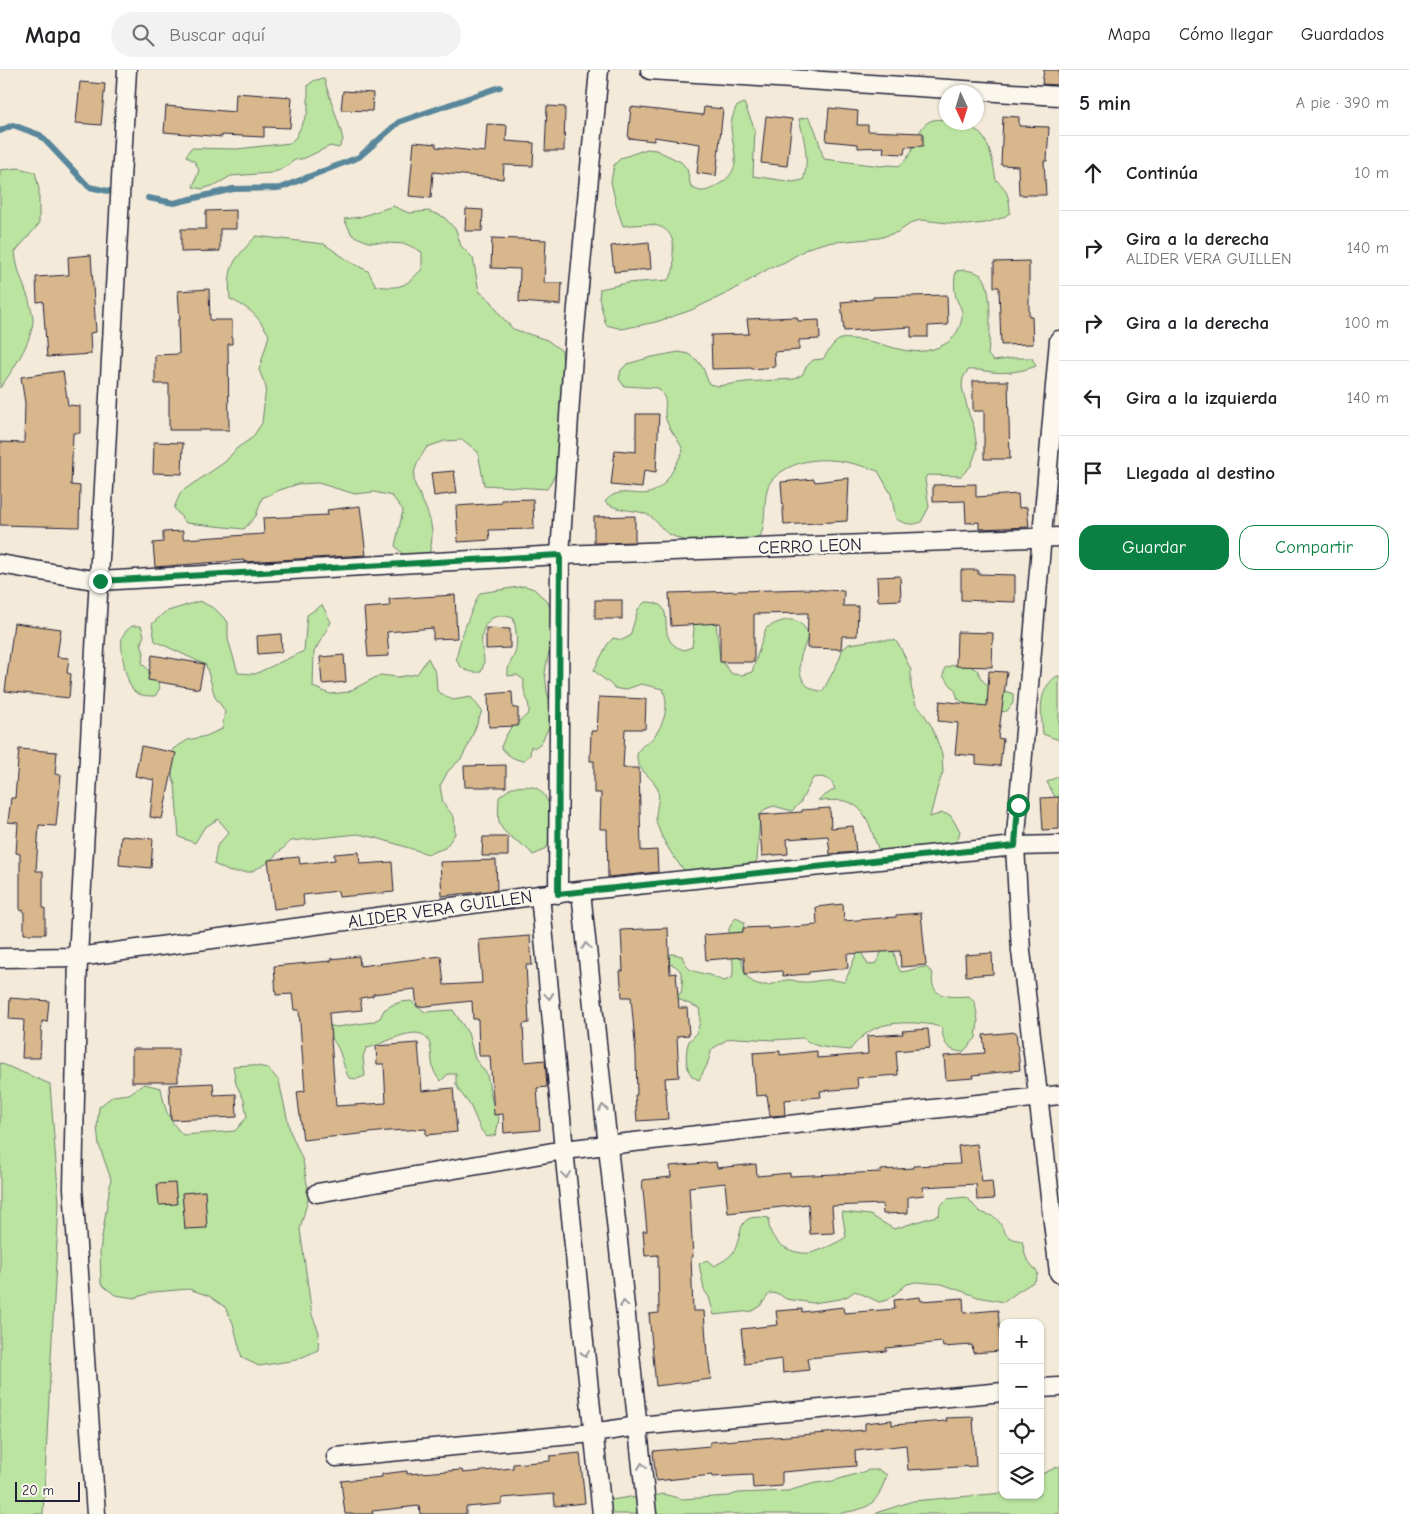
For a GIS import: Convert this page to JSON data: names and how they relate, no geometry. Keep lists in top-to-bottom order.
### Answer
{
  "streets": {
    "street": ["CERRO LEON", "ALIDER VERA GUILLEN"]
  },
  "scale_bar": "20 m",
  "north": "bottom",
  "page": {
    "header": "Mapa",
    "search": "Buscar aquí",
    "nav": ["Mapa", "Cómo llegar", "Guardados"],
    "heading": ["5 min", "A pie · 390 m"],
    "list": [
      ["Continúa", "10 m"],
      ["Gira a la derecha", "ALIDER VERA GUILLEN", "140 m"],
      ["Gira a la derecha", "100 m"],
      ["Gira a la izquierda", "140 m"],
      "Llegada al destino"
    ],
    "buttons": ["Guardar", "Compartir"],
    "map_buttons": ["+", "−"],
    "scale": "20 m"
  }
}
